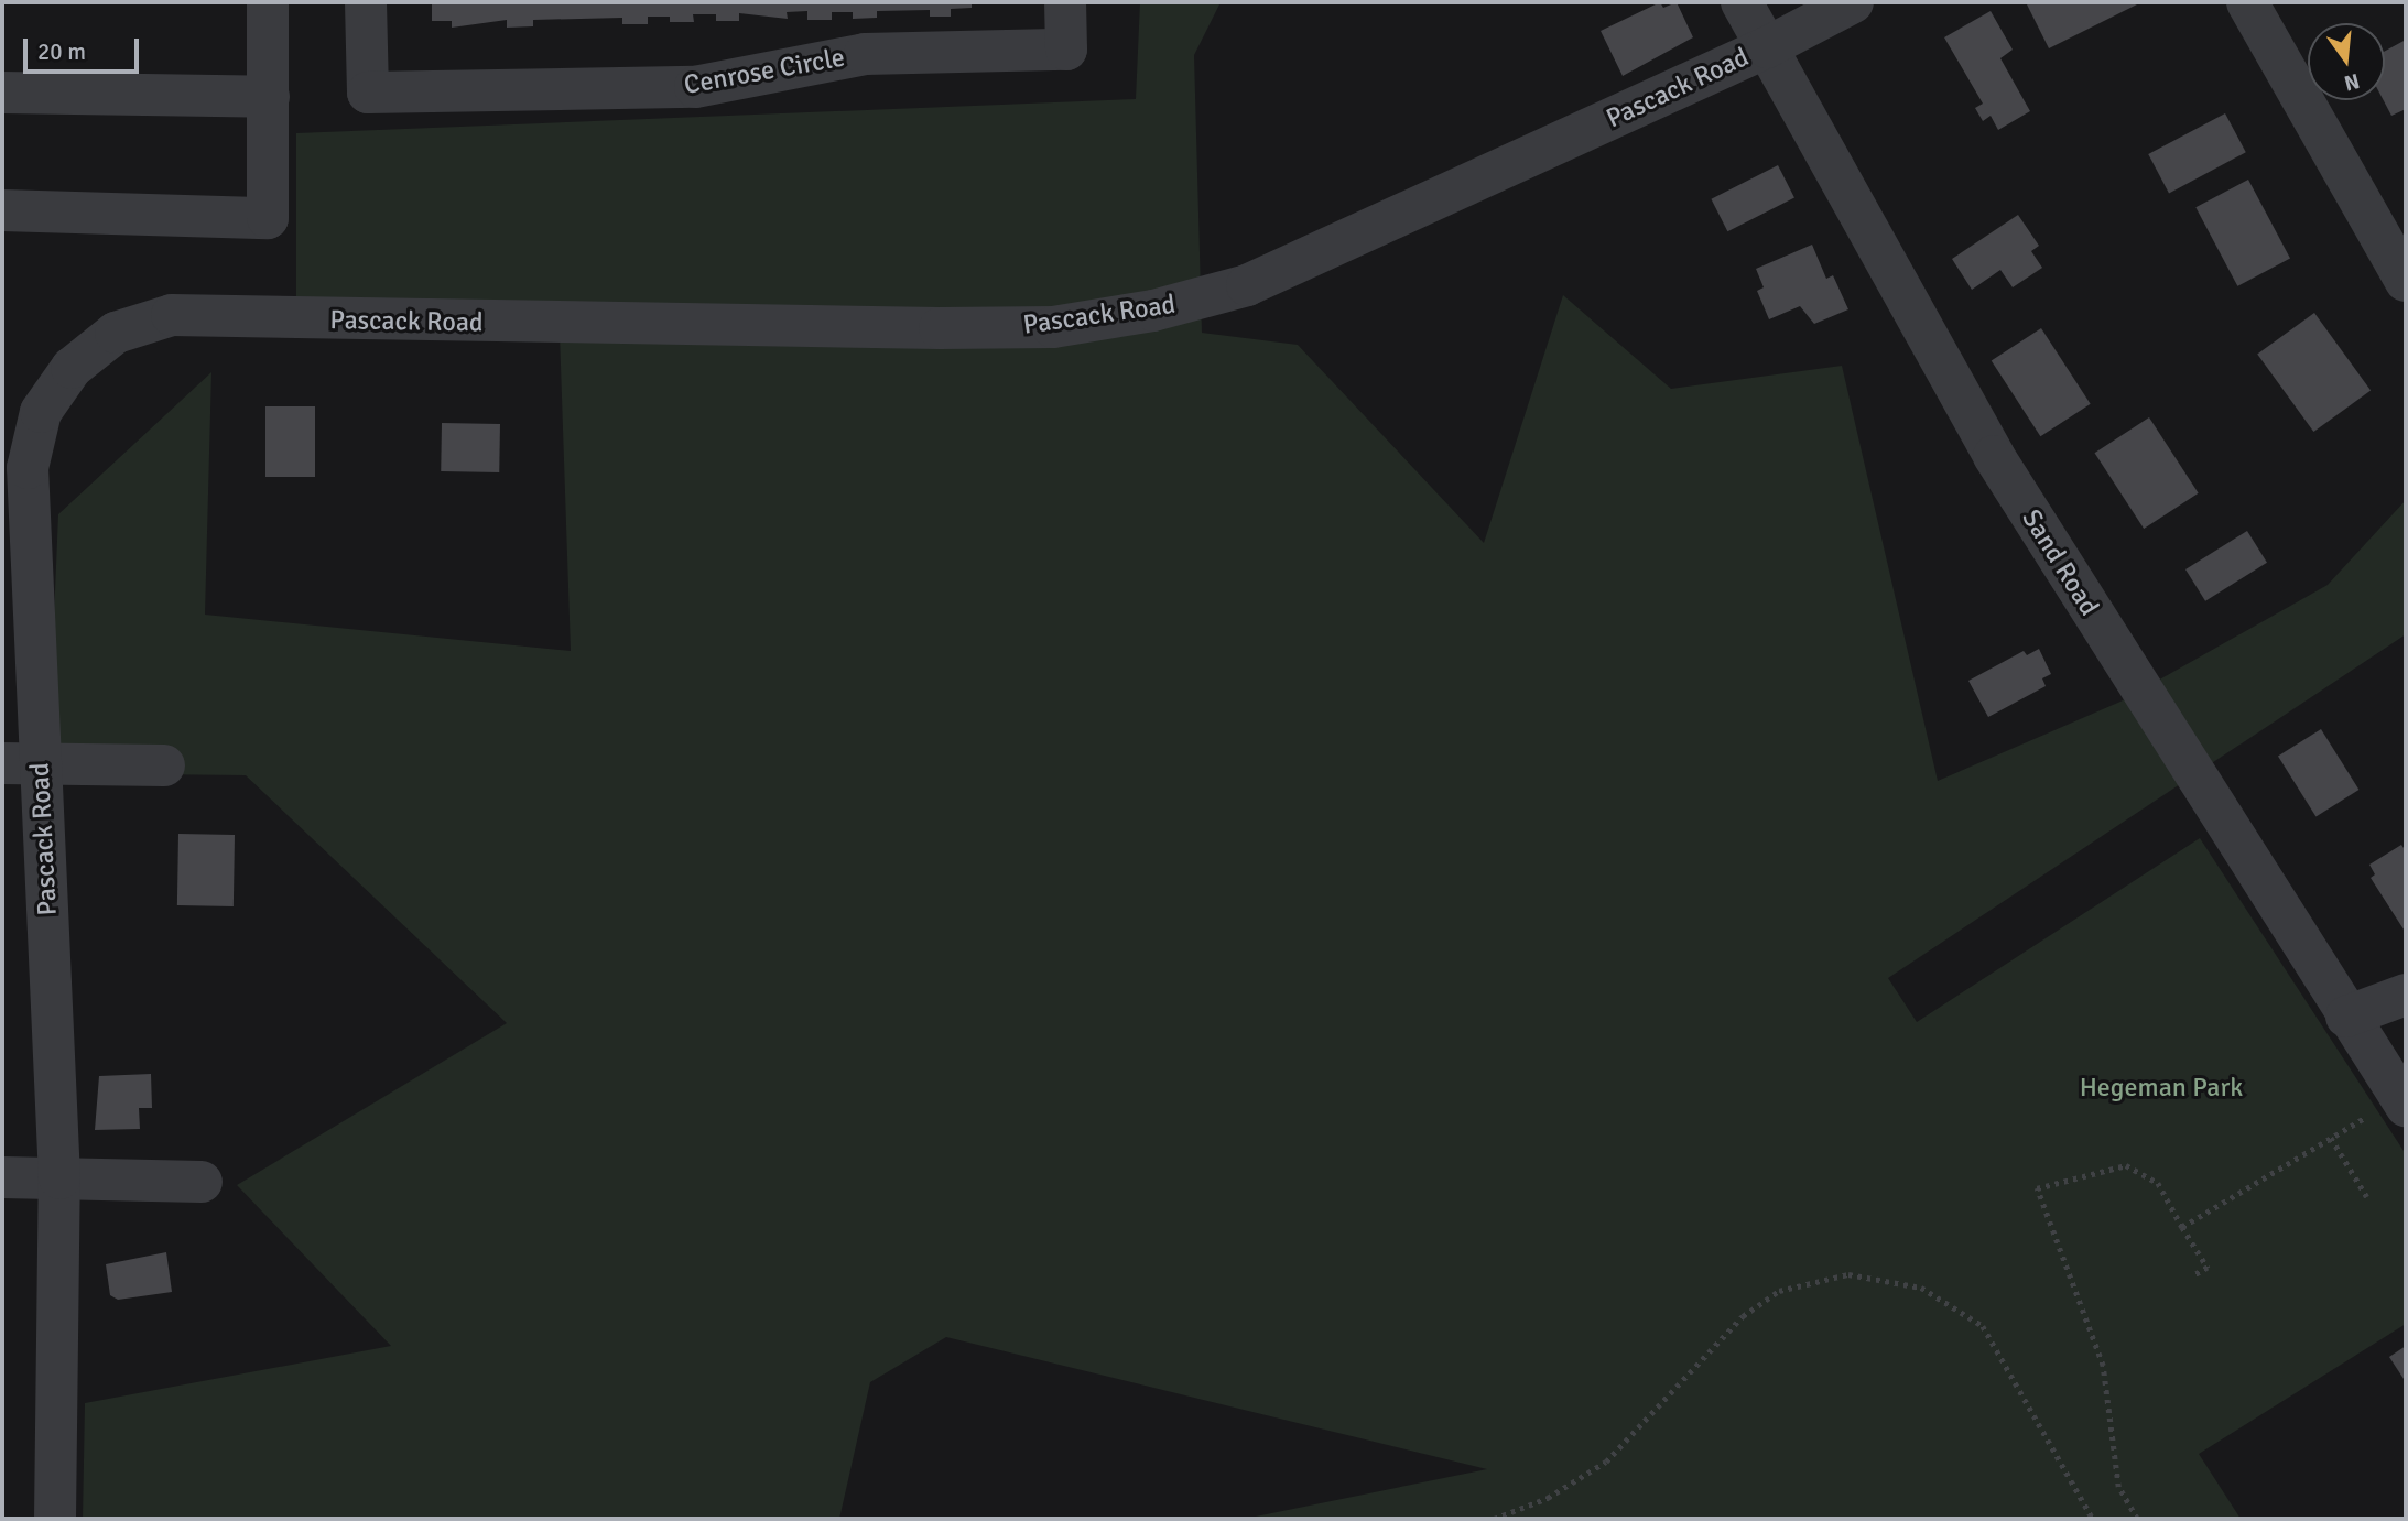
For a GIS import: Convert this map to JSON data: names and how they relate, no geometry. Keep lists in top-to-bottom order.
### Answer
{
  "streets": {
    "street": ["Cenrose Circle", "Pascack Road", "Sand Road"]
  },
  "crossings": [
    ["Pascack Road", "Sand Road"]
  ],
  "parks": ["Hegeman Park"],
  "scale_bar": "20 m",
  "north": "bottom"
}
